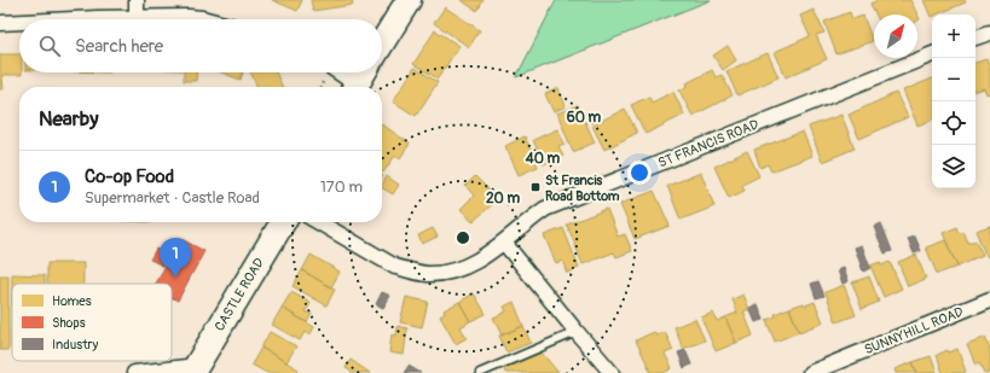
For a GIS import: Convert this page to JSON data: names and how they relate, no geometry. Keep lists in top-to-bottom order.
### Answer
{
  "streets": {
    "main road": ["CASTLE ROAD"],
    "street": ["ST FRANCIS ROAD", "SUNNYHILL ROAD"]
  },
  "places": {
    "transit": ["St Francis Road Bottom"]
  },
  "legend": ["Homes", "Shops", "Industry"],
  "north": "top right",
  "page": {
    "map_buttons": ["+", "−"],
    "search": "Search here",
    "heading": "Nearby",
    "list": [
      {
        "mark": "1",
        "name": "Co-op Food",
        "note": "Supermarket · Castle Road",
        "value": "170 m"
      }
    ],
    "pins": "1"
  },
  "rings": ["60 m", "40 m", "20 m"]
}
